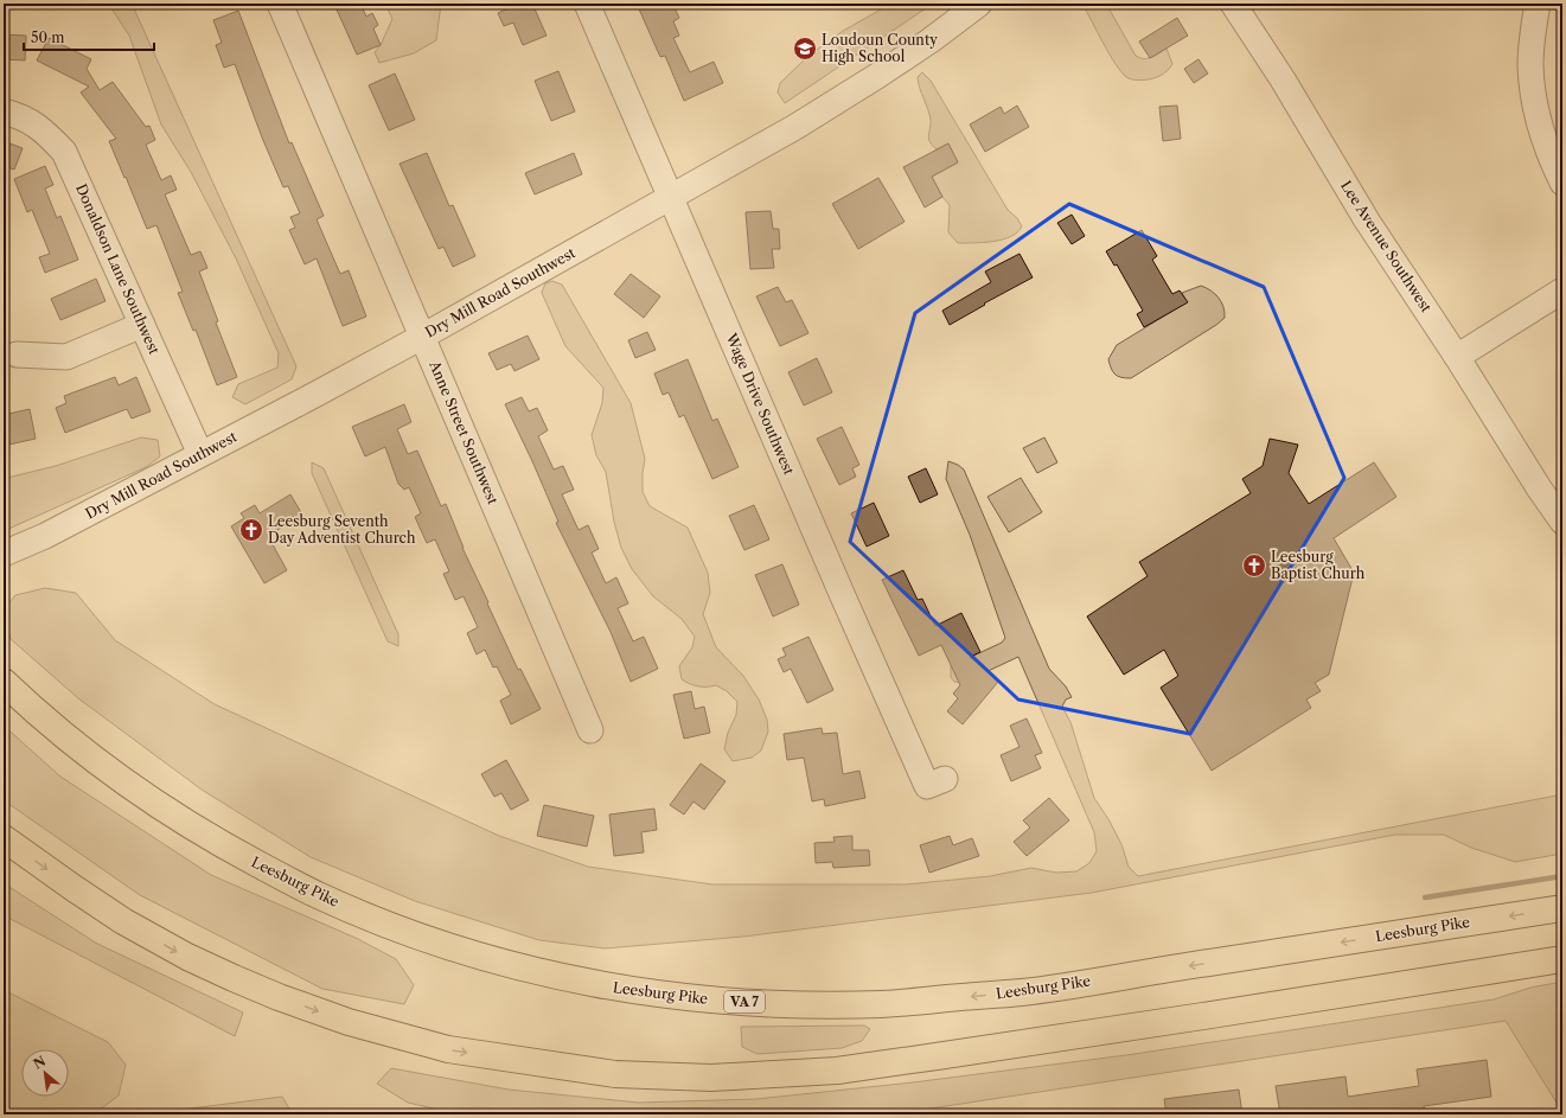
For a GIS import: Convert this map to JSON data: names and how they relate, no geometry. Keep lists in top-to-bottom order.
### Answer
{
  "streets": {
    "highway": ["Leesburg Pike", "VA 7"],
    "street": [
      "Lee Avenue Southwest",
      "Donaldson Lane Southwest",
      "Dry Mill Road Southwest",
      "Wage Drive Southwest",
      "Anne Street Southwest"
    ]
  },
  "crossings": [
    ["Donaldson Lane Southwest", "Dry Mill Road Southwest"],
    ["Dry Mill Road Southwest", "Wage Drive Southwest"],
    ["Dry Mill Road Southwest", "Anne Street Southwest"]
  ],
  "places": {
    "school or university": ["Loudoun County High School"],
    "church": ["Leesburg Seventh Day Adventist Church", "Leesburg Baptist Churh"]
  },
  "scale_bar": "50 m",
  "north": "top left"
}
